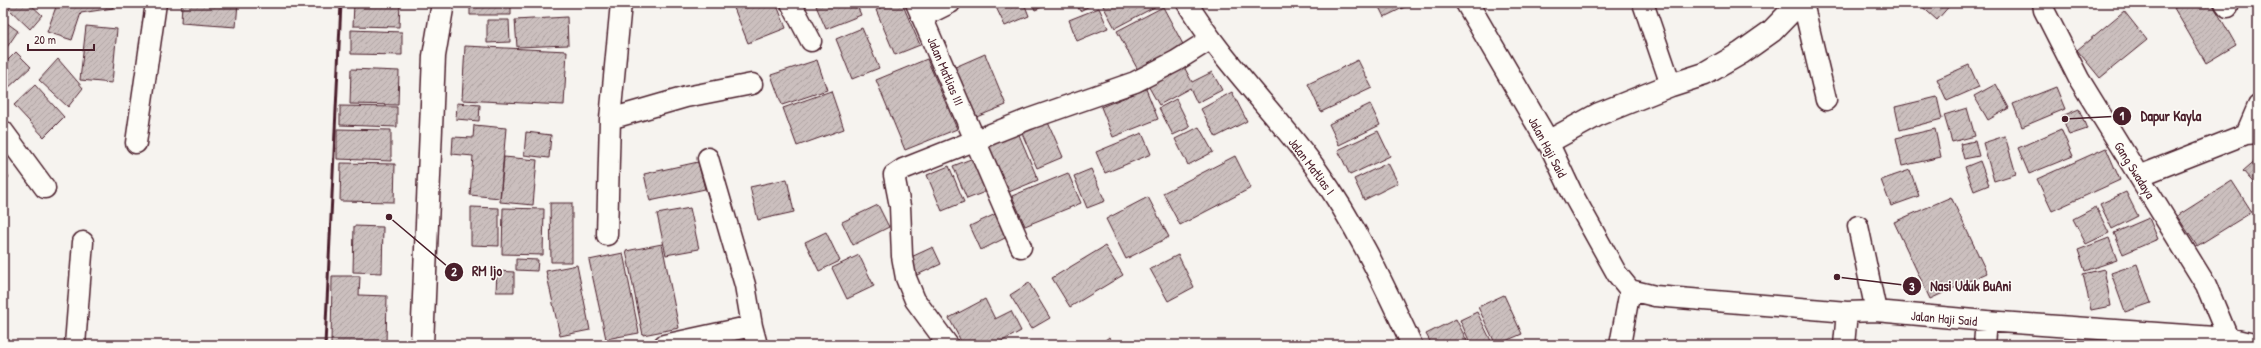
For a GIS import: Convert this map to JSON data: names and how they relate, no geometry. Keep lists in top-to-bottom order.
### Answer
{
  "streets": {
    "street": [
      "Jalan Matlias III",
      "Jalan Haji Said",
      "Jalan Matlias I",
      "Gang Swadaya"
    ]
  },
  "crossings": [
    ["Jalan Haji Said", "Gang Swadaya"]
  ],
  "places": ["Dapur Kayla", "RM Ijo", "Nasi Uduk BuAni"],
  "scale_bar": "20 m"
}
